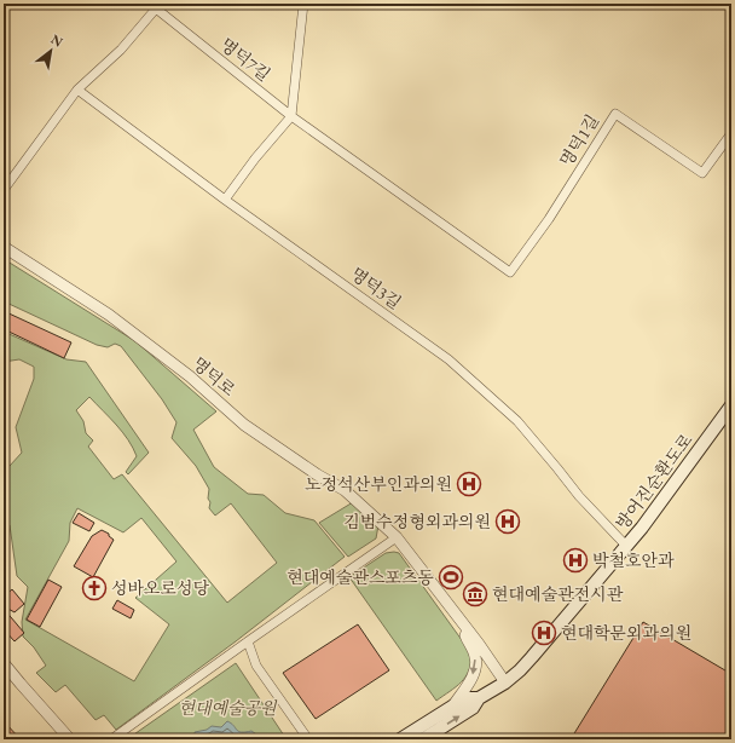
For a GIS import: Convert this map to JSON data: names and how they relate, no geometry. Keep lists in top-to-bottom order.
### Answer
{
  "streets": {
    "main road": ["방어진순환도로"],
    "street": [
      "명덕7길",
      "명덕1길",
      "명덕3길",
      "명덕로"
    ]
  },
  "crossings": [
    ["명덕7길", "명덕1길"],
    ["명덕7길", "명덕3길"],
    ["명덕3길", "방어진순환도로"],
    ["명덕로", "방어진순환도로"]
  ],
  "parks": ["현대예술공원"],
  "places": {
    "hospital": [
      "노정석산부인과의원",
      "김범수정형외과의원",
      "박철호안과",
      "현대학문외과의원"
    ],
    "sports": ["현대예술관스포츠동"],
    "church": ["성바오로성당"],
    "museum": ["현대예술관전시관"]
  },
  "north": "top right"
}
